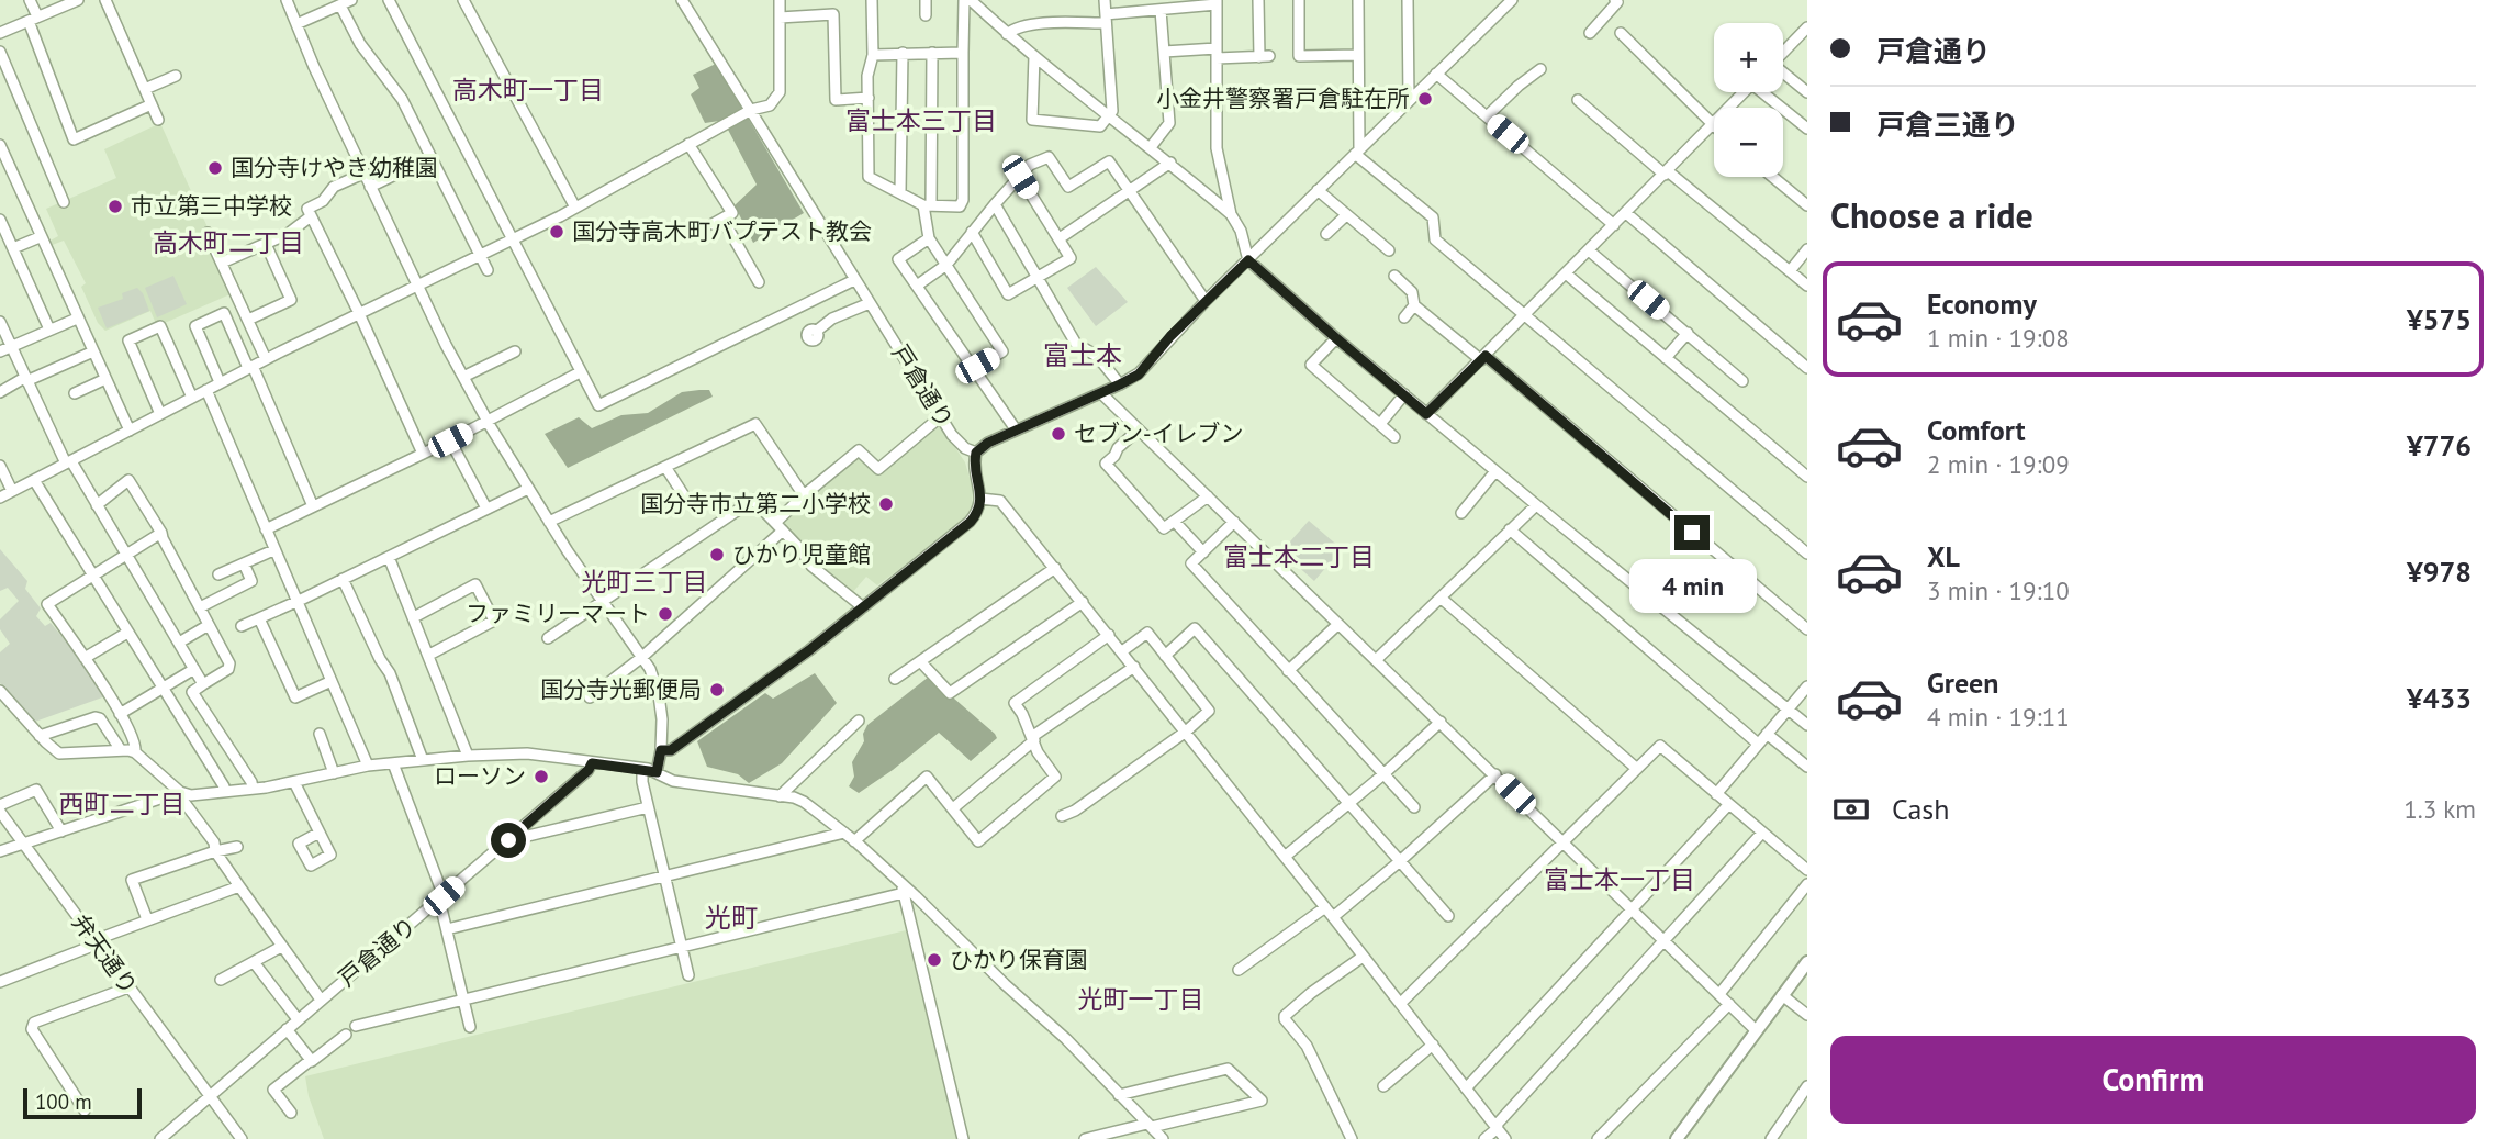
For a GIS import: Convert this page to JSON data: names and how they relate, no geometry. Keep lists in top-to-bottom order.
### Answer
{
  "streets": {
    "street": ["戸倉通り", "弁天通り"]
  },
  "crossings": [
    ["戸倉通り", "弁天通り"]
  ],
  "districts": [
    "高木町一丁目",
    "富士本三丁目",
    "高木町二丁目",
    "富士本",
    "富士本二丁目",
    "光町三丁目",
    "西町二丁目",
    "富士本一丁目",
    "光町",
    "光町一丁目"
  ],
  "places": [
    "小金井警察署戸倉駐在所",
    "国分寺けやき幼稚園",
    "市立第三中学校",
    "国分寺高木町バプテスト教会",
    "セブン-イレブン",
    "国分寺市立第二小学校",
    "ひかり児童館",
    "ファミリーマート",
    "国分寺光郵便局",
    "ローソン",
    "ひかり保育園"
  ],
  "scale_bar": "100 m",
  "page": {
    "banner": ["戸倉通り", "戸倉三通り"],
    "map_buttons": ["+", "−"],
    "heading": "Choose a ride",
    "list": [
      {
        "name": "Economy",
        "note": "1 min · 19:08",
        "value": "¥575"
      },
      {
        "name": "Comfort",
        "note": "2 min · 19:09",
        "value": "¥776"
      },
      {
        "name": "XL",
        "note": "3 min · 19:10",
        "value": "¥978"
      },
      {
        "name": "Green",
        "note": "4 min · 19:11",
        "value": "¥433"
      }
    ],
    "bubble": "4 min",
    "pay": ["Cash", "1.3 km"],
    "buttons": "Confirm",
    "scale": "100 m"
  }
}
